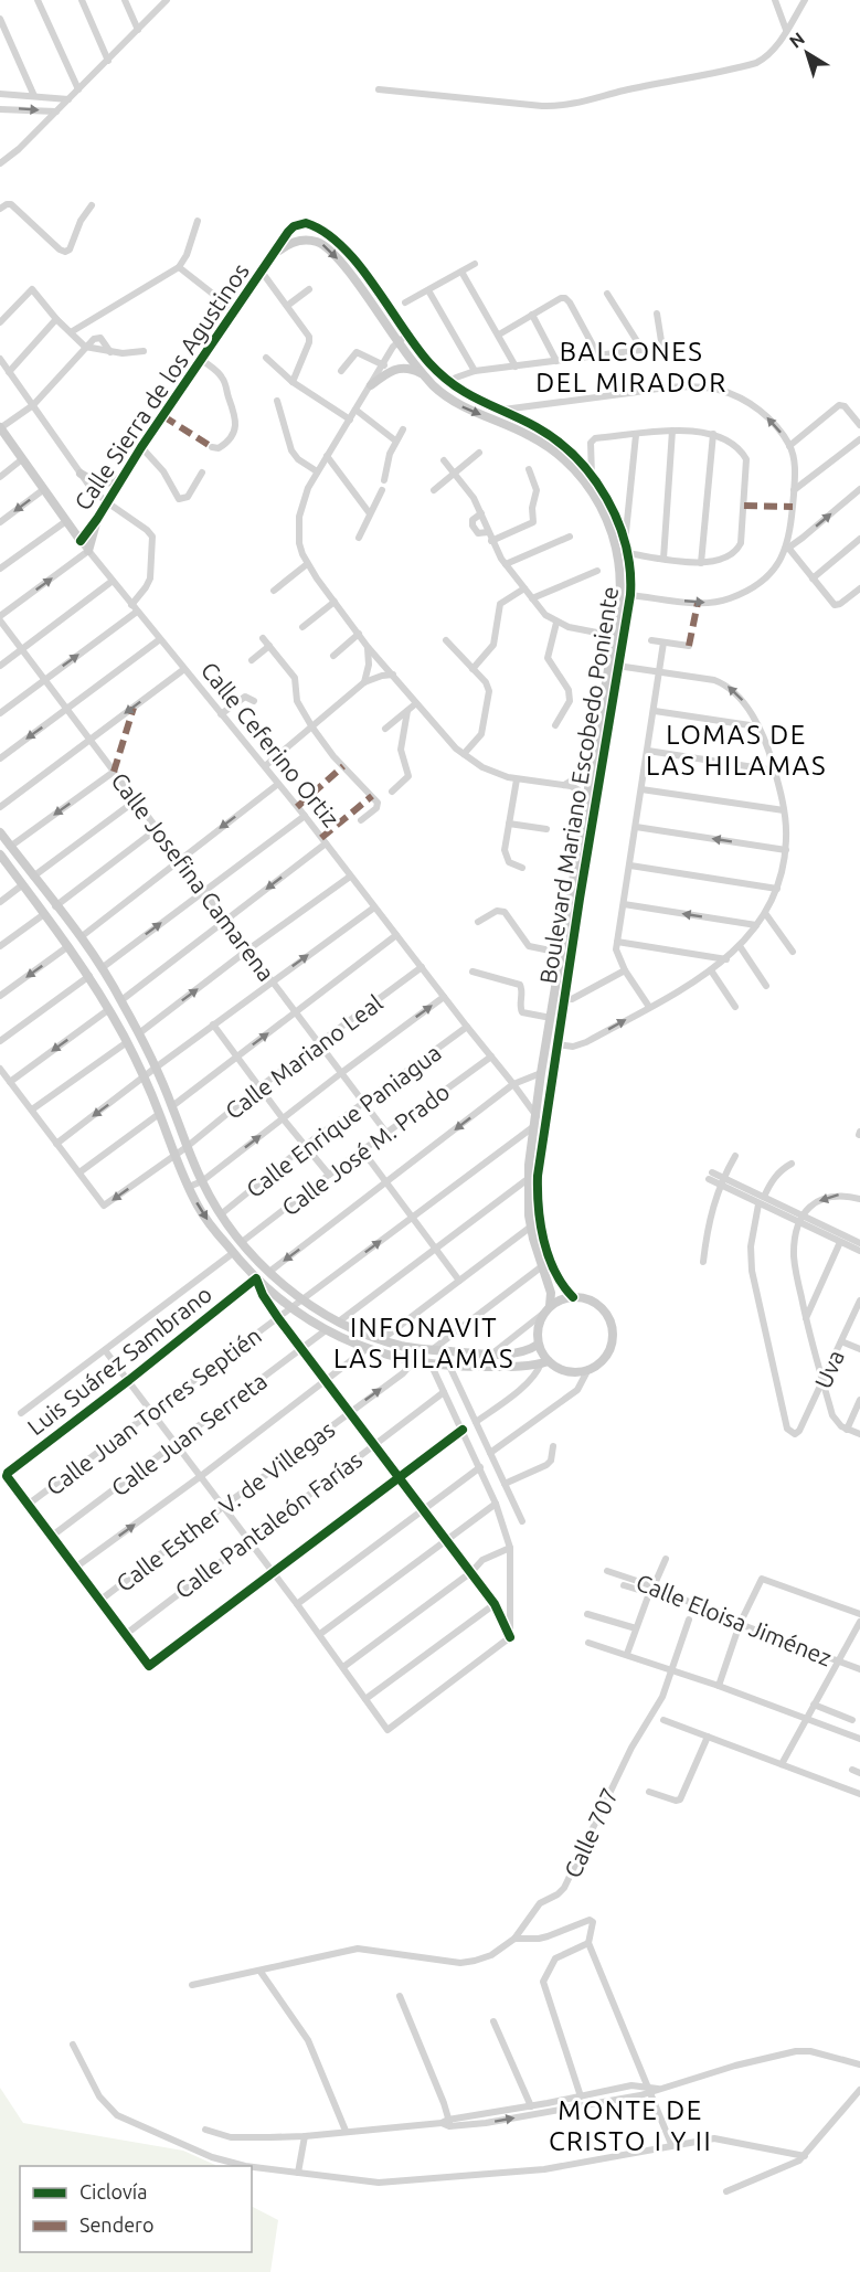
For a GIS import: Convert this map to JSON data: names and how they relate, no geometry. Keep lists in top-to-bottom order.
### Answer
{
  "streets": {
    "street": [
      "Calle Sierra de los Agustinos",
      "Calle Ceferino Ortiz",
      "Boulevard Mariano Escobedo Poniente",
      "Calle Josefina Camarena",
      "Calle Mariano Leal",
      "Calle Enrique Paniagua",
      "Calle José M. Prado",
      "Luis Suárez Sambrano",
      "Uva",
      "Calle Juan Torres Septién",
      "Calle Juan Serreta",
      "Calle Esther V. de Villegas",
      "Calle Pantaleón Farías",
      "Calle Eloisa Jiménez",
      "Calle 707"
    ]
  },
  "crossings": [
    ["Calle Sierra de los Agustinos", "Calle Ceferino Ortiz"],
    ["Calle Ceferino Ortiz", "Boulevard Mariano Escobedo Poniente"],
    ["Calle Ceferino Ortiz", "Calle Mariano Leal"],
    ["Calle Ceferino Ortiz", "Calle Enrique Paniagua"],
    ["Calle Ceferino Ortiz", "Calle José M. Prado"],
    ["Calle Ceferino Ortiz", "Calle Juan Torres Septién"],
    ["Boulevard Mariano Escobedo Poniente", "Calle Juan Torres Septién"],
    ["Calle Josefina Camarena", "Calle Mariano Leal"],
    ["Calle Josefina Camarena", "Calle Enrique Paniagua"],
    ["Calle Josefina Camarena", "Calle José M. Prado"],
    ["Luis Suárez Sambrano", "Calle Juan Torres Septién"]
  ],
  "districts": [
    "BALCONES DEL MIRADOR",
    "LOMAS DE LAS HILAMAS",
    "INFONAVIT LAS HILAMAS",
    "MONTE DE CRISTO I Y II"
  ],
  "legend": ["Ciclovía", "Sendero"],
  "north": "top left"
}
